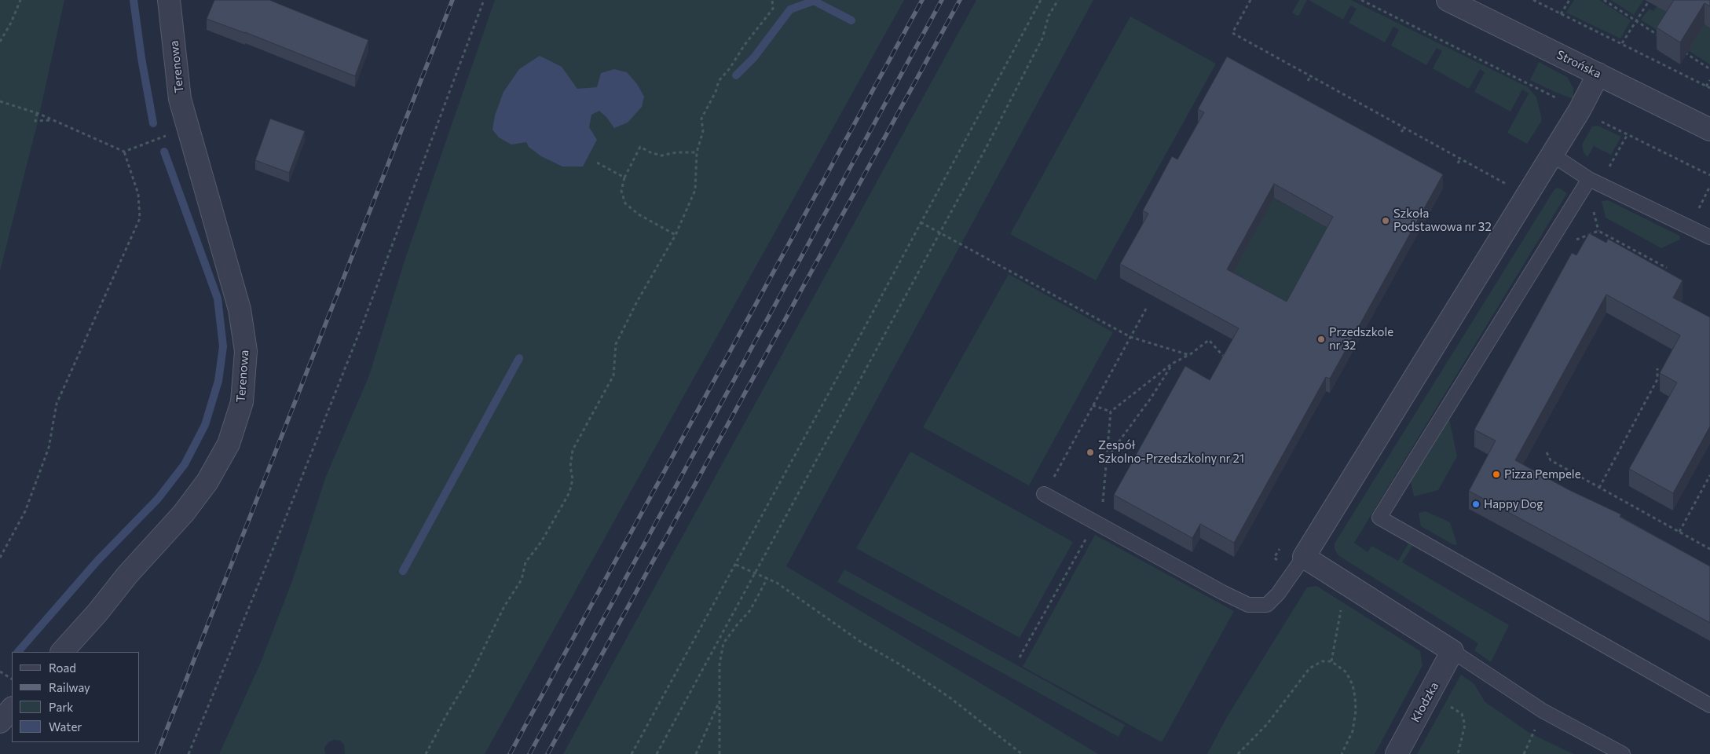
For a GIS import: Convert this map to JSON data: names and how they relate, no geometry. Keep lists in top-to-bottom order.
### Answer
{
  "streets": {
    "street": ["Strońska", "Terenowa", "Kłodzka"]
  },
  "places": [
    "Szkoła Podstawowa nr 32",
    "Przedszkole nr 32",
    "Zespół Szkolno-Przedszkolny nr 21",
    "Pizza Pempele",
    "Happy Dog"
  ],
  "legend": [
    "Road",
    "Railway",
    "Park",
    "Water"
  ]
}
